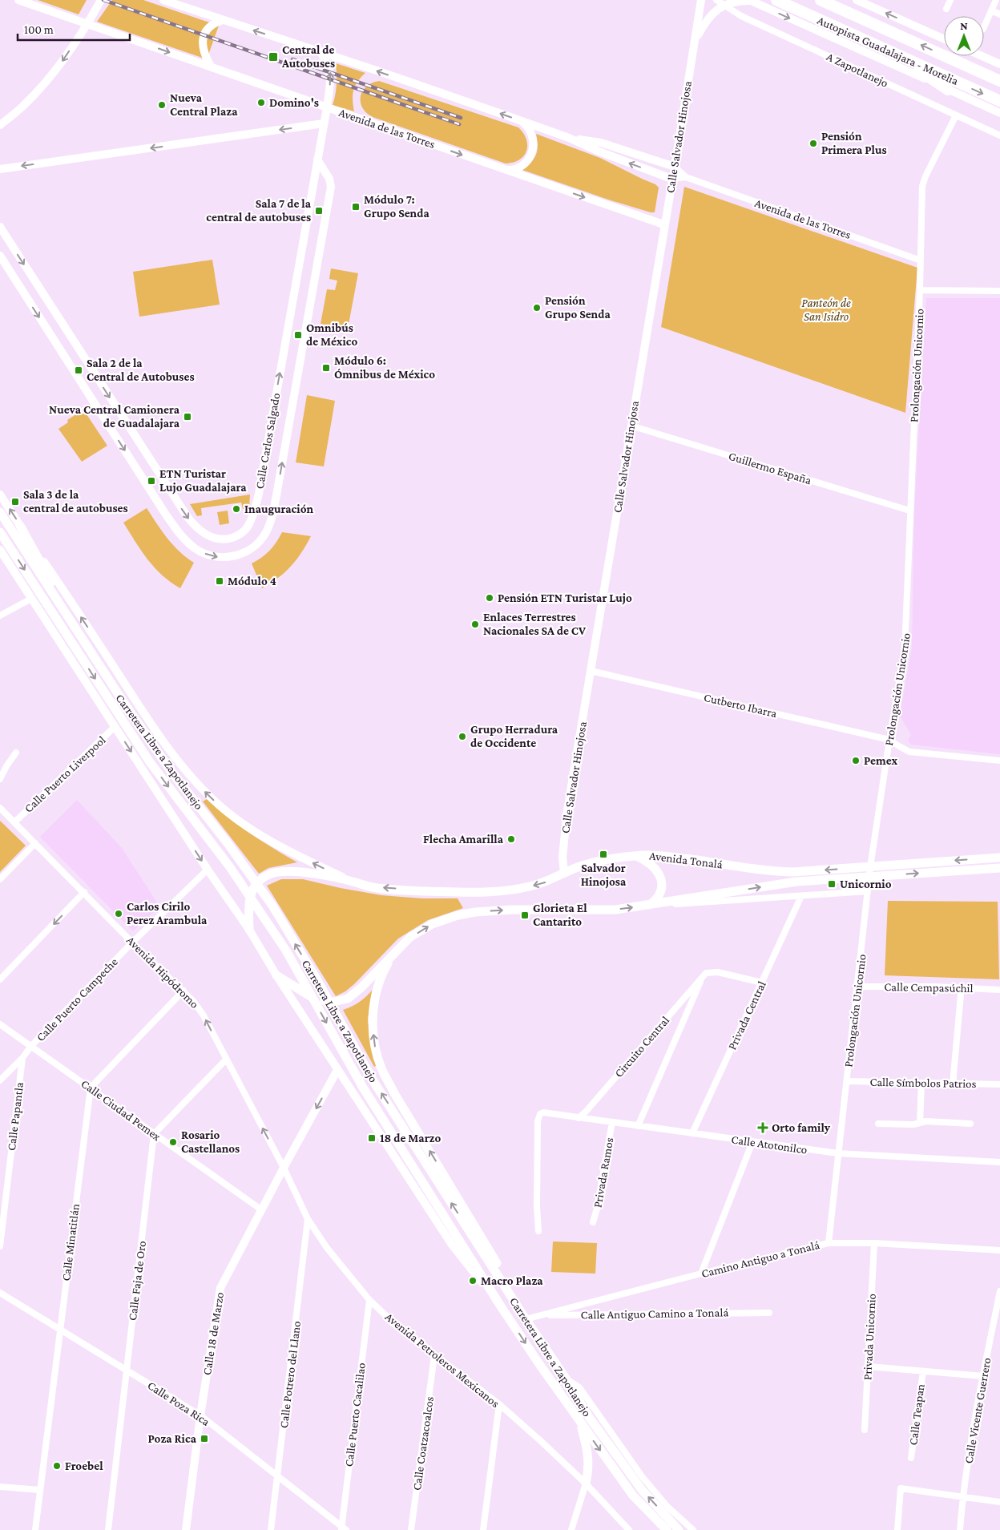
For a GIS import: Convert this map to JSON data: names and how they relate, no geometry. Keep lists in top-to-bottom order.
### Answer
{
  "streets": {
    "highway": ["Autopista Guadalajara - Morelia"],
    "main road": ["Carretera Libre a Zapotlanejo", "Avenida Tonalá"],
    "street": [
      "A Zapotlanejo",
      "Avenida de las Torres",
      "Calle Salvador Hinojosa",
      "Prolongación Unicornio",
      "Calle Carlos Salgado",
      "Guillermo España",
      "Cutberto Ibarra",
      "Calle Puerto Liverpool",
      "Avenida Hipódromo",
      "Calle Cempasúchil",
      "Calle Puerto Campeche",
      "Privada Central",
      "Circuito Central",
      "Calle Símbolos Patrios",
      "Calle Ciudad Pemex",
      "Calle Papantla",
      "Calle Atotonilco",
      "Privada Ramos",
      "Calle Minatitlán",
      "Camino Antiguo a Tonalá",
      "Calle Faja de Oro",
      "Calle Antiguo Camino a Tonalá",
      "Calle 18 de Marzo",
      "Privada Unicornio",
      "Avenida Petroleros Mexicanos",
      "Calle Potrero del Llano",
      "Calle Poza Rica",
      "Calle Vicente Guerrero",
      "Calle Puerto Cacalilao",
      "Calle Teapan",
      "Calle Coatzacoalcos"
    ]
  },
  "crossings": [
    ["A Zapotlanejo", "Calle Salvador Hinojosa"],
    ["A Zapotlanejo", "Prolongación Unicornio"],
    ["Avenida de las Torres", "Calle Salvador Hinojosa"],
    ["Avenida de las Torres", "Prolongación Unicornio"],
    ["Avenida de las Torres", "Calle Carlos Salgado"],
    ["Calle Salvador Hinojosa", "Guillermo España"],
    ["Calle Salvador Hinojosa", "Cutberto Ibarra"],
    ["Calle Salvador Hinojosa", "Avenida Tonalá"],
    ["Prolongación Unicornio", "Guillermo España"],
    ["Prolongación Unicornio", "Cutberto Ibarra"],
    ["Prolongación Unicornio", "Avenida Tonalá"],
    ["Prolongación Unicornio", "Calle Cempasúchil"],
    ["Prolongación Unicornio", "Calle Símbolos Patrios"],
    ["Prolongación Unicornio", "Calle Atotonilco"],
    ["Prolongación Unicornio", "Camino Antiguo a Tonalá"],
    ["Carretera Libre a Zapotlanejo", "Calle Puerto Liverpool"],
    ["Carretera Libre a Zapotlanejo", "Avenida Tonalá"],
    ["Carretera Libre a Zapotlanejo", "Calle Puerto Campeche"],
    ["Carretera Libre a Zapotlanejo", "Camino Antiguo a Tonalá"],
    ["Carretera Libre a Zapotlanejo", "Calle 18 de Marzo"],
    ["Calle Puerto Liverpool", "Avenida Hipódromo"],
    ["Avenida Hipódromo", "Calle Puerto Campeche"],
    ["Avenida Hipódromo", "Calle 18 de Marzo"],
    ["Avenida Hipódromo", "Avenida Petroleros Mexicanos"],
    ["Calle Puerto Campeche", "Calle Ciudad Pemex"],
    ["Calle Puerto Campeche", "Calle Papantla"],
    ["Privada Central", "Calle Atotonilco"],
    ["Circuito Central", "Calle Atotonilco"],
    ["Calle Ciudad Pemex", "Calle Minatitlán"],
    ["Calle Ciudad Pemex", "Calle Faja de Oro"],
    ["Calle Ciudad Pemex", "Calle 18 de Marzo"],
    ["Calle Atotonilco", "Privada Ramos"],
    ["Calle Minatitlán", "Calle Poza Rica"],
    ["Camino Antiguo a Tonalá", "Calle Antiguo Camino a Tonalá"],
    ["Camino Antiguo a Tonalá", "Privada Unicornio"],
    ["Calle Faja de Oro", "Calle Poza Rica"],
    ["Calle 18 de Marzo", "Avenida Petroleros Mexicanos"],
    ["Calle 18 de Marzo", "Calle Poza Rica"],
    ["Avenida Petroleros Mexicanos", "Calle Potrero del Llano"],
    ["Avenida Petroleros Mexicanos", "Calle Puerto Cacalilao"],
    ["Avenida Petroleros Mexicanos", "Calle Coatzacoalcos"],
    ["Calle Potrero del Llano", "Calle Poza Rica"],
    ["Calle Poza Rica", "Calle Puerto Cacalilao"]
  ],
  "one_way": ["Avenida Hipódromo"],
  "parks": ["Panteón de San Isidro"],
  "places": {
    "transit": [
      "Central de Autobuses",
      "Módulo 7: Grupo Senda",
      "Sala 7 de la central de autobuses",
      "Omnibús de México",
      "Módulo 6: Ómnibus de México",
      "Sala 2 de la Central de Autobuses",
      "Nueva Central Camionera de Guadalajara",
      "ETN Turistar Lujo Guadalajara",
      "Sala 3 de la central de autobuses",
      "Módulo 4",
      "Salvador Hinojosa",
      "Unicornio",
      "Glorieta El Cantarito",
      "18 de Marzo",
      "Poza Rica"
    ],
    "other": [
      "Domino's",
      "Nueva Central Plaza",
      "Pensión Primera Plus",
      "Pensión Grupo Senda",
      "Inauguración",
      "Pensión ETN Turistar Lujo",
      "Enlaces Terrestres Nacionales SA de CV",
      "Grupo Herradura de Occidente",
      "Pemex",
      "Flecha Amarilla",
      "Carlos Cirilo Perez Arambula",
      "Rosario Castellanos",
      "Macro Plaza",
      "Froebel"
    ],
    "health": ["Orto family"]
  },
  "scale_bar": "100 m",
  "north": "top"
}
